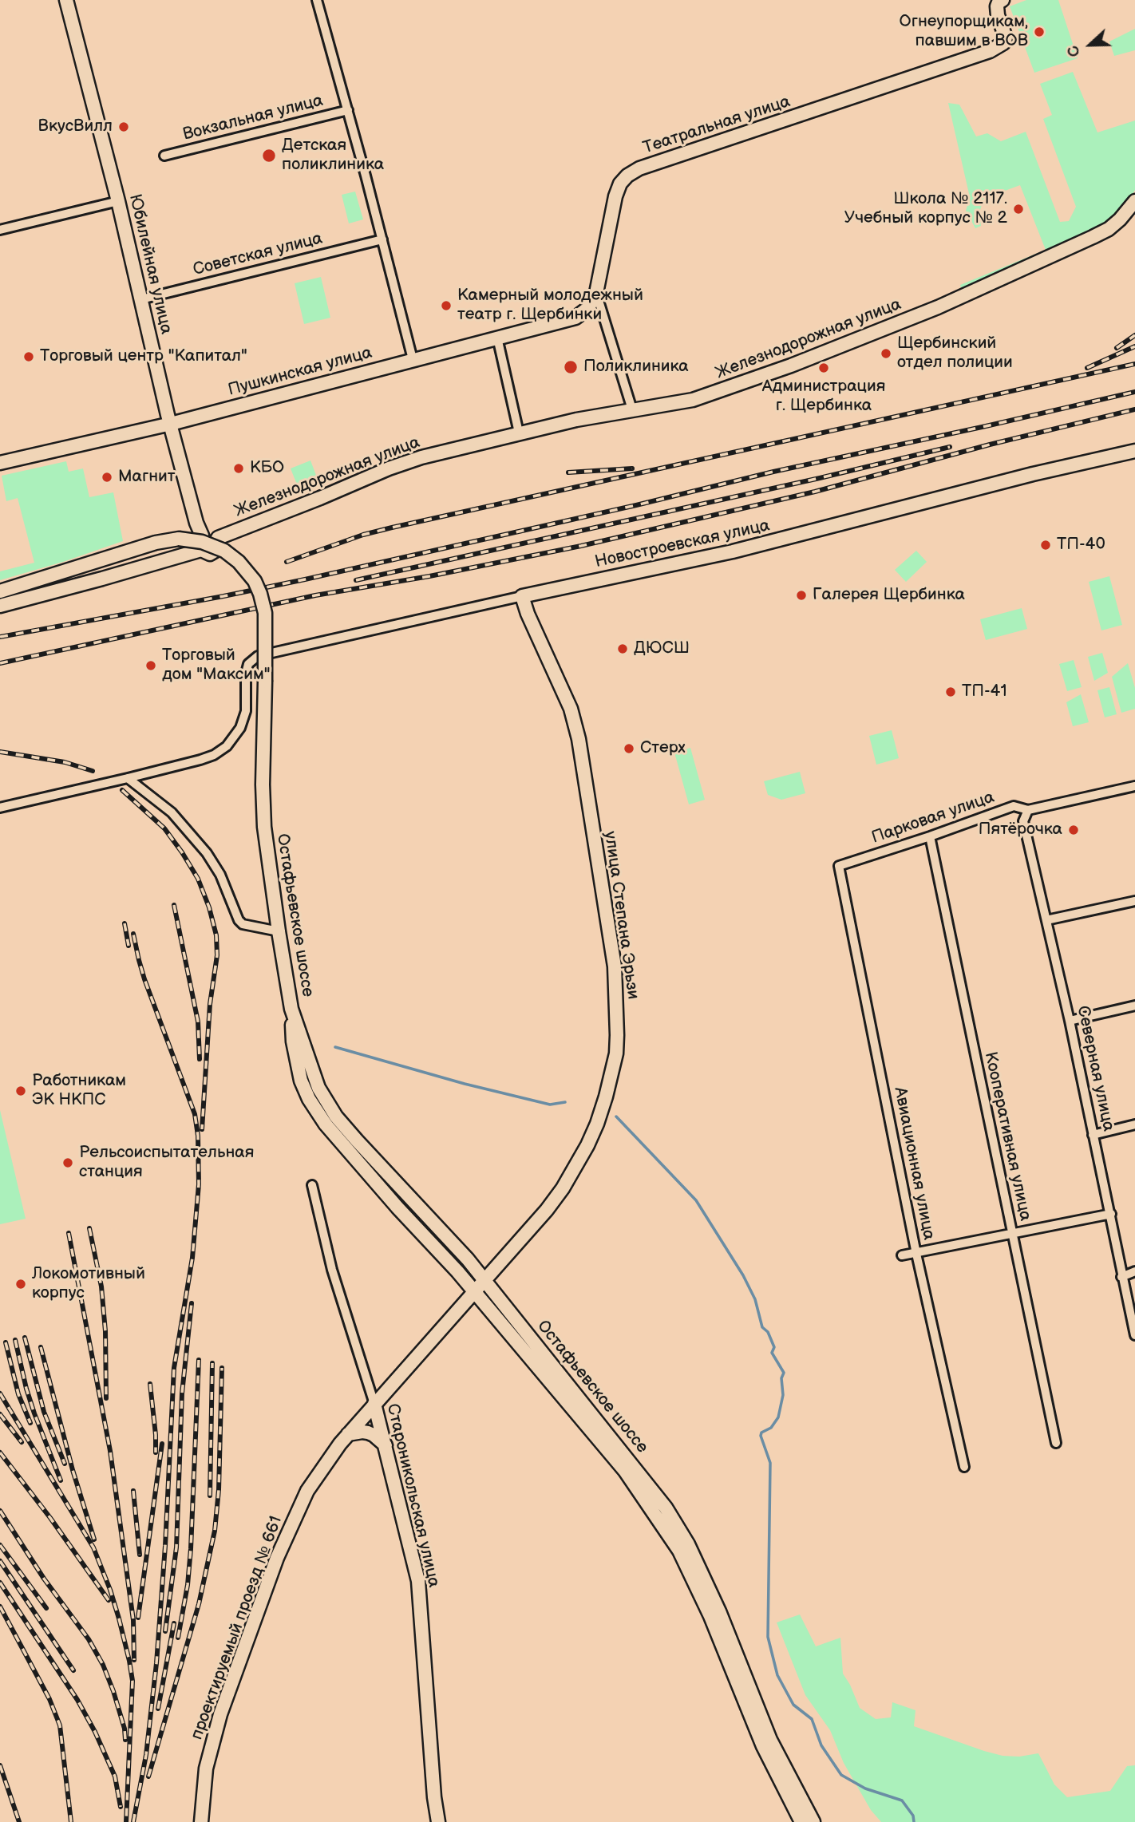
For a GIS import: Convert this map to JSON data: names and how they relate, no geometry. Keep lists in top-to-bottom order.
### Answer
{
  "streets": {
    "main road": [
      "Театральная улица",
      "Юбилейная улица",
      "Железнодорожная улица",
      "Пушкинская улица",
      "Новостроевская улица",
      "Остафьевское шоссе",
      "улица Степана Эрьзи",
      "Староникольская улица",
      "проектируемый проезд № 661"
    ],
    "street": [
      "Вокзальная улица",
      "Советская улица",
      "Парковая улица",
      "Северная улица",
      "Кооперативная улица",
      "Авиационная улица"
    ]
  },
  "crossings": [
    ["Театральная улица", "Железнодорожная улица"],
    ["Театральная улица", "Пушкинская улица"],
    ["Советская улица", "Юбилейная улица"],
    ["Юбилейная улица", "Железнодорожная улица"],
    ["Юбилейная улица", "Пушкинская улица"],
    ["Новостроевская улица", "улица Степана Эрьзи"],
    ["Парковая улица", "Северная улица"],
    ["Парковая улица", "Кооперативная улица"],
    ["Парковая улица", "Авиационная улица"],
    ["Остафьевское шоссе", "улица Степана Эрьзи"],
    ["улица Степана Эрьзи", "Староникольская улица"],
    ["улица Степана Эрьзи", "проектируемый проезд № 661"],
    ["Староникольская улица", "проектируемый проезд № 661"]
  ],
  "places": [
    "Огнеупорщикам, павшим в ВОВ",
    "ВкусВилл",
    "Детская поликлиника",
    "Школа № 2117. Учебный корпус № 2",
    "Камерный молодежный театр г. Щербинки",
    "Щербинский отдел полиции",
    "Торговый центр \"Капитал\"",
    "Поликлиника",
    "Администрация г. Щербинка",
    "КБО",
    "Магнит",
    "ТП-40",
    "Галерея Щербинка",
    "ДЮСШ",
    "Торговый дом \"Максим\"",
    "ТП-41",
    "Стерх",
    "Пятёрочка",
    "Работникам ЭК НКПС",
    "Рельсоиспытательная станция",
    "Локомотивный корпус"
  ],
  "north": "left"
}
